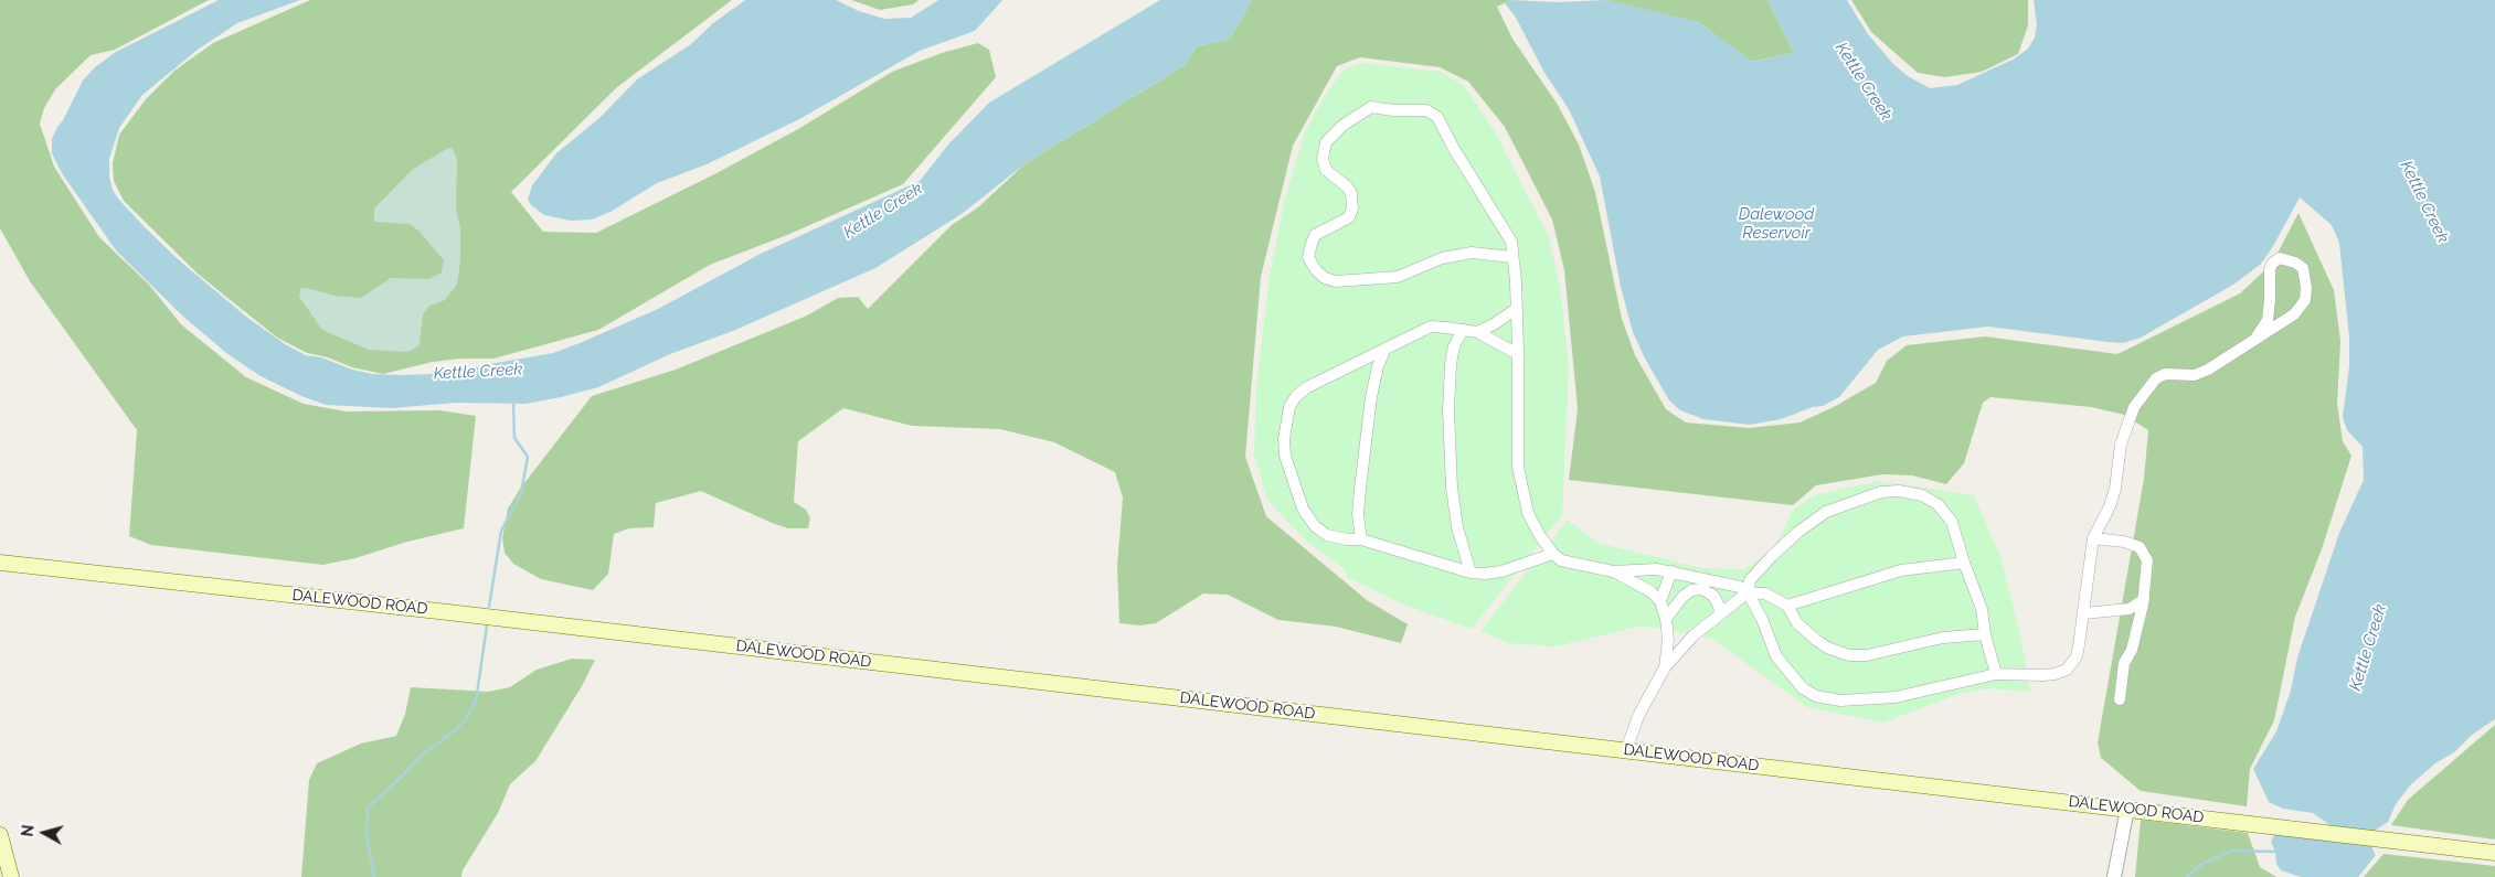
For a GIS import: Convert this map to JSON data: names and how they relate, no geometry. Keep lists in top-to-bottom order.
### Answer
{
  "streets": {
    "main road": ["DALEWOOD ROAD"]
  },
  "water": ["Kettle Creek", "Dalewood Reservoir"],
  "north": "left"
}
